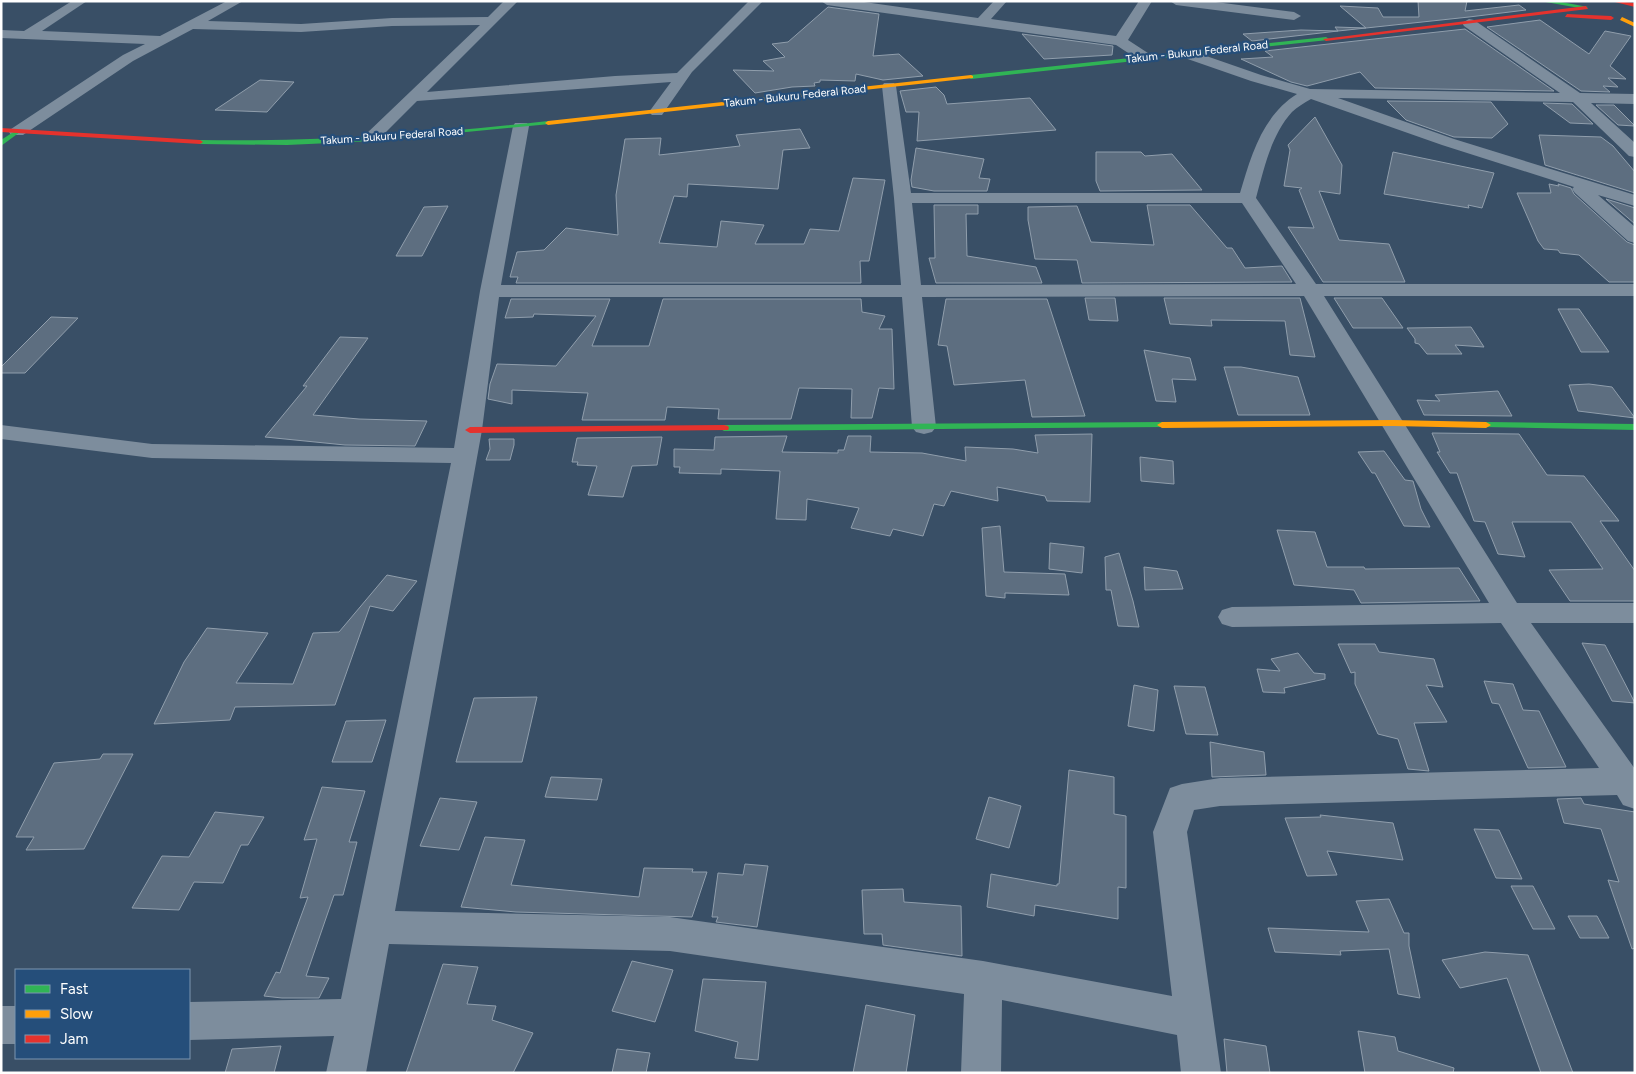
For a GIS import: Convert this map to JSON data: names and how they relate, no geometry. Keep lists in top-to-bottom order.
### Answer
{
  "streets": {
    "main road": ["Takum - Bukuru Federal Road"]
  },
  "legend": ["Fast", "Slow", "Jam"]
}
